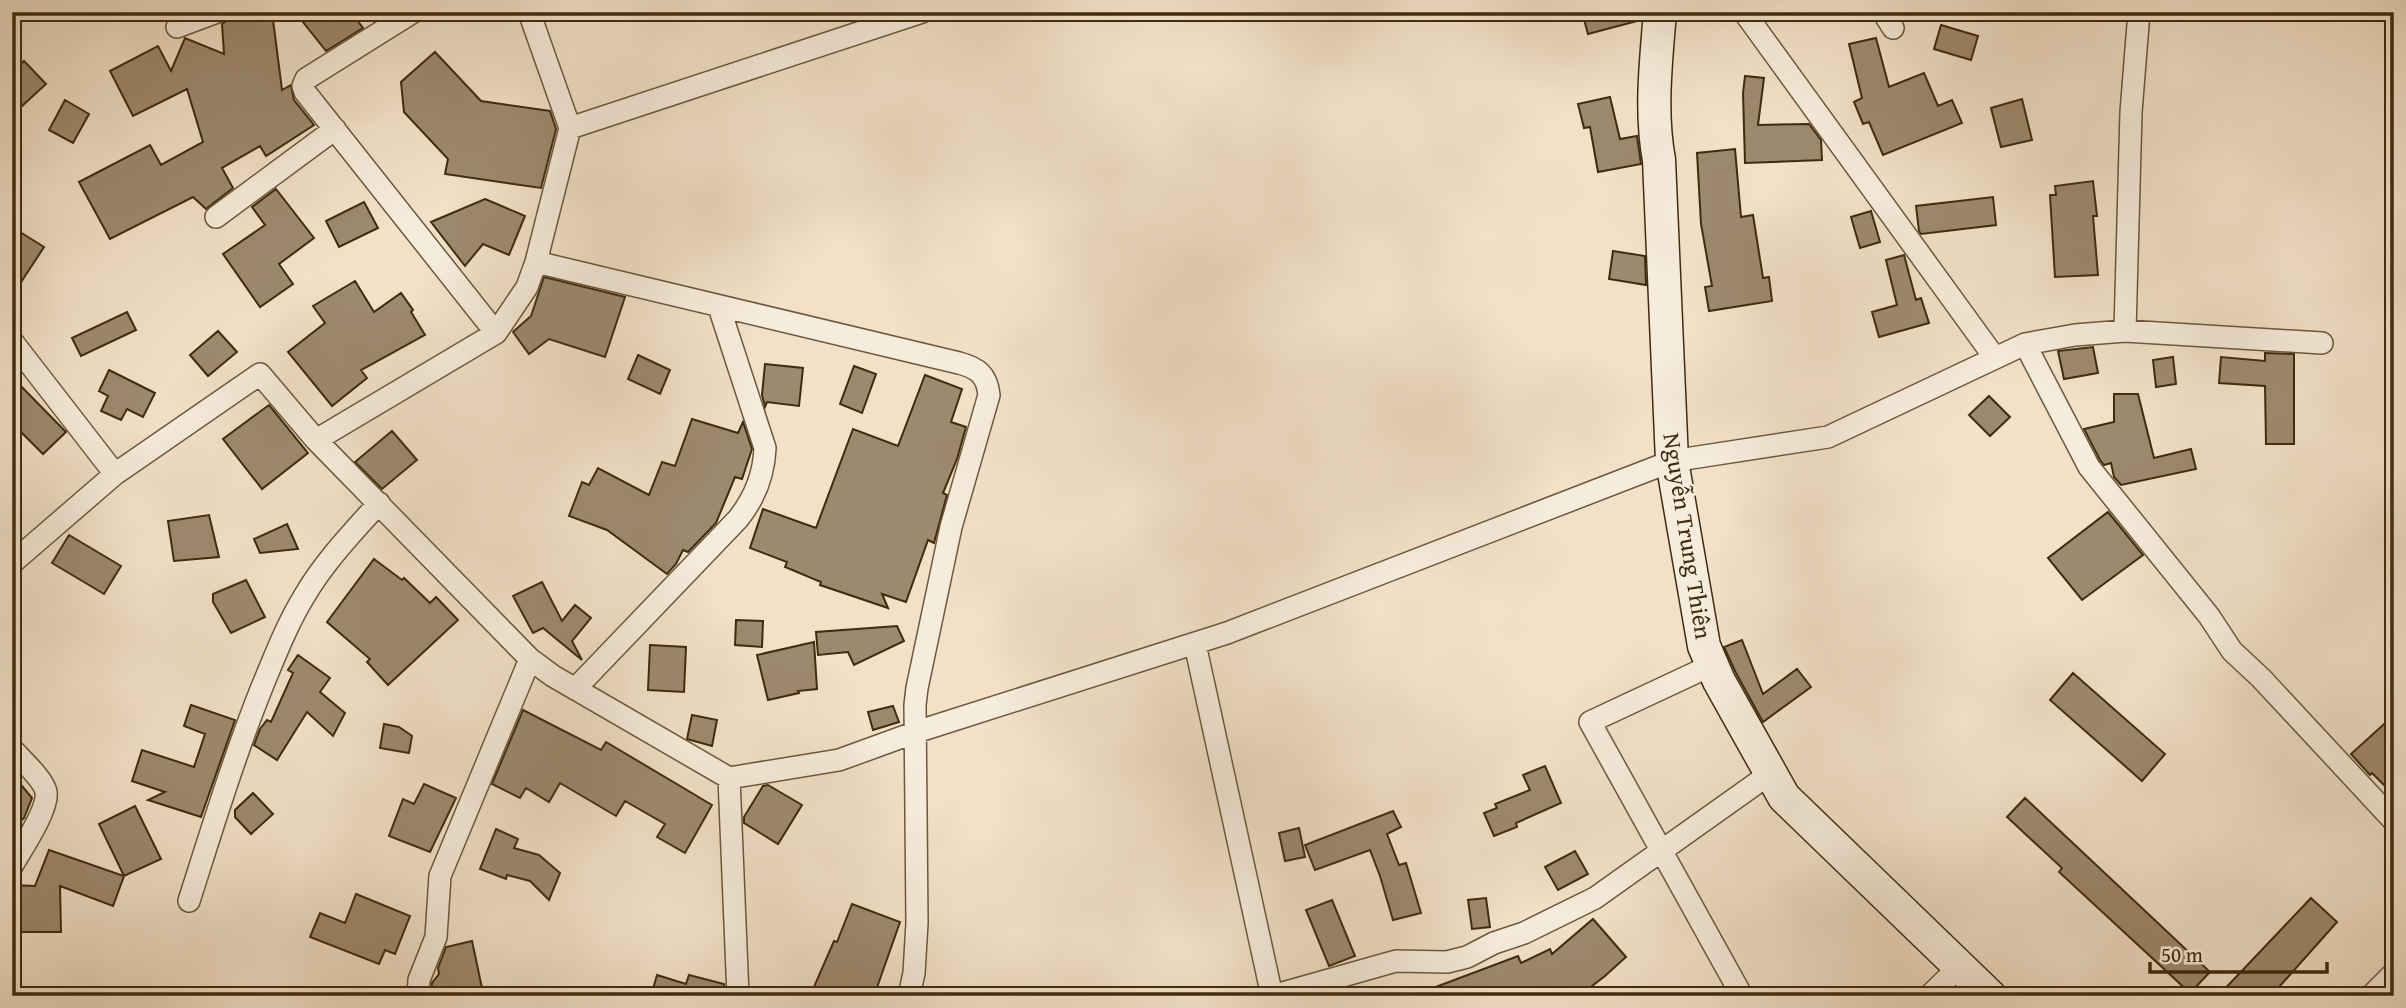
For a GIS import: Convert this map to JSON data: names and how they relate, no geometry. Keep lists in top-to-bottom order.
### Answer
{
  "streets": {
    "street": ["Nguyễn Trung Thiên"]
  },
  "scale_bar": "50 m"
}
